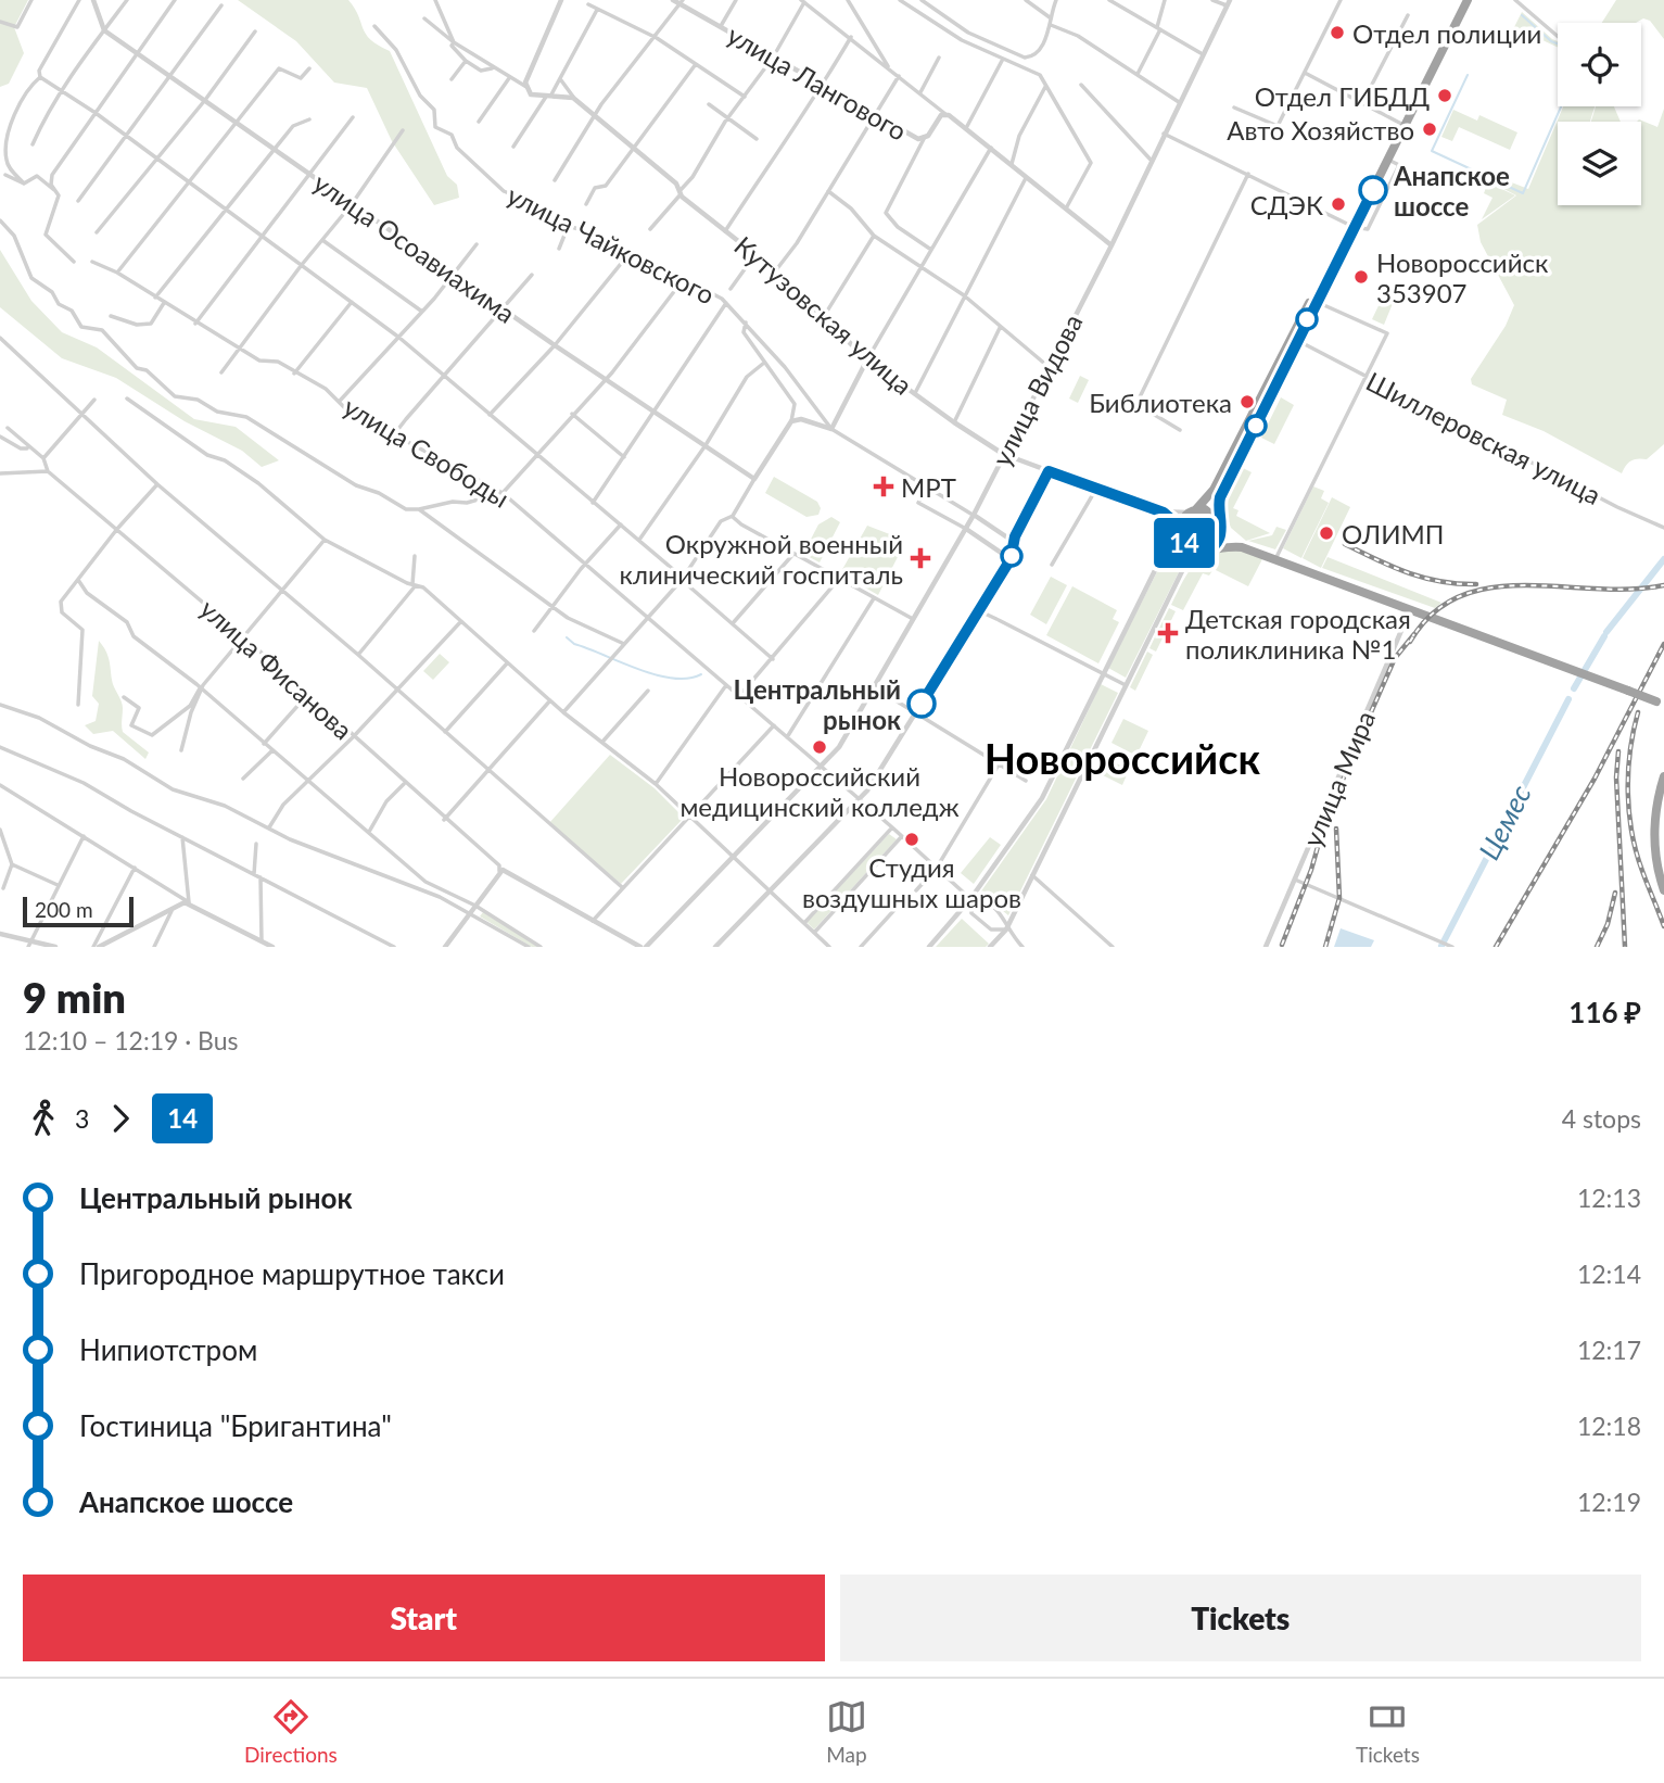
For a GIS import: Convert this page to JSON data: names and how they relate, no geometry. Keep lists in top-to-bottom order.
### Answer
{
  "streets": {
    "street": [
      "улица Лангового",
      "улица Чайковского",
      "улица Осоавиахима",
      "Кутузовская улица",
      "улица Видова",
      "Шиллеровская улица",
      "улица Свободы",
      "улица Фисанова",
      "улица Мира"
    ]
  },
  "crossings": [
    ["улица Чайковского", "улица Видова"],
    ["Кутузовская улица", "улица Видова"],
    ["улица Видова", "улица Свободы"],
    ["улица Видова", "улица Фисанова"]
  ],
  "districts": ["Новороссийск"],
  "water": ["Цемес"],
  "places": {
    "other": [
      "Отдел полиции",
      "Отдел ГИБДД",
      "Авто Хозяйство",
      "Анапское шоссе",
      "СДЭК",
      "Новороссийск 353907",
      "Библиотека",
      "ОЛИМП",
      "Центральный рынок",
      "Новороссийский медицинский колледж",
      "Студия воздушных шаров"
    ],
    "health": ["МРТ", "Окружной военный клинический госпиталь", "Детская городская поликлиника №1"]
  },
  "lines": ["bus line 14"],
  "scale_bar": "200 m",
  "page": {
    "on_map": "14",
    "scale": "200 m",
    "heading": ["9 min", "12:10 – 12:19 · Bus", "116 ₽"],
    "legs": ["3", "14", "4 stops"],
    "list": [
      {
        "name": "Центральный рынок",
        "value": "12:13"
      },
      {
        "name": "Пригородное маршрутное такси",
        "value": "12:14"
      },
      {
        "name": "Нипиотстром",
        "value": "12:17"
      },
      {
        "name": "Гостиница \"Бригантина\"",
        "value": "12:18"
      },
      {
        "name": "Анапское шоссе",
        "value": "12:19"
      }
    ],
    "buttons": ["Start", "Tickets"],
    "tabs": ["Directions", "Map", "Tickets"]
  }
}
